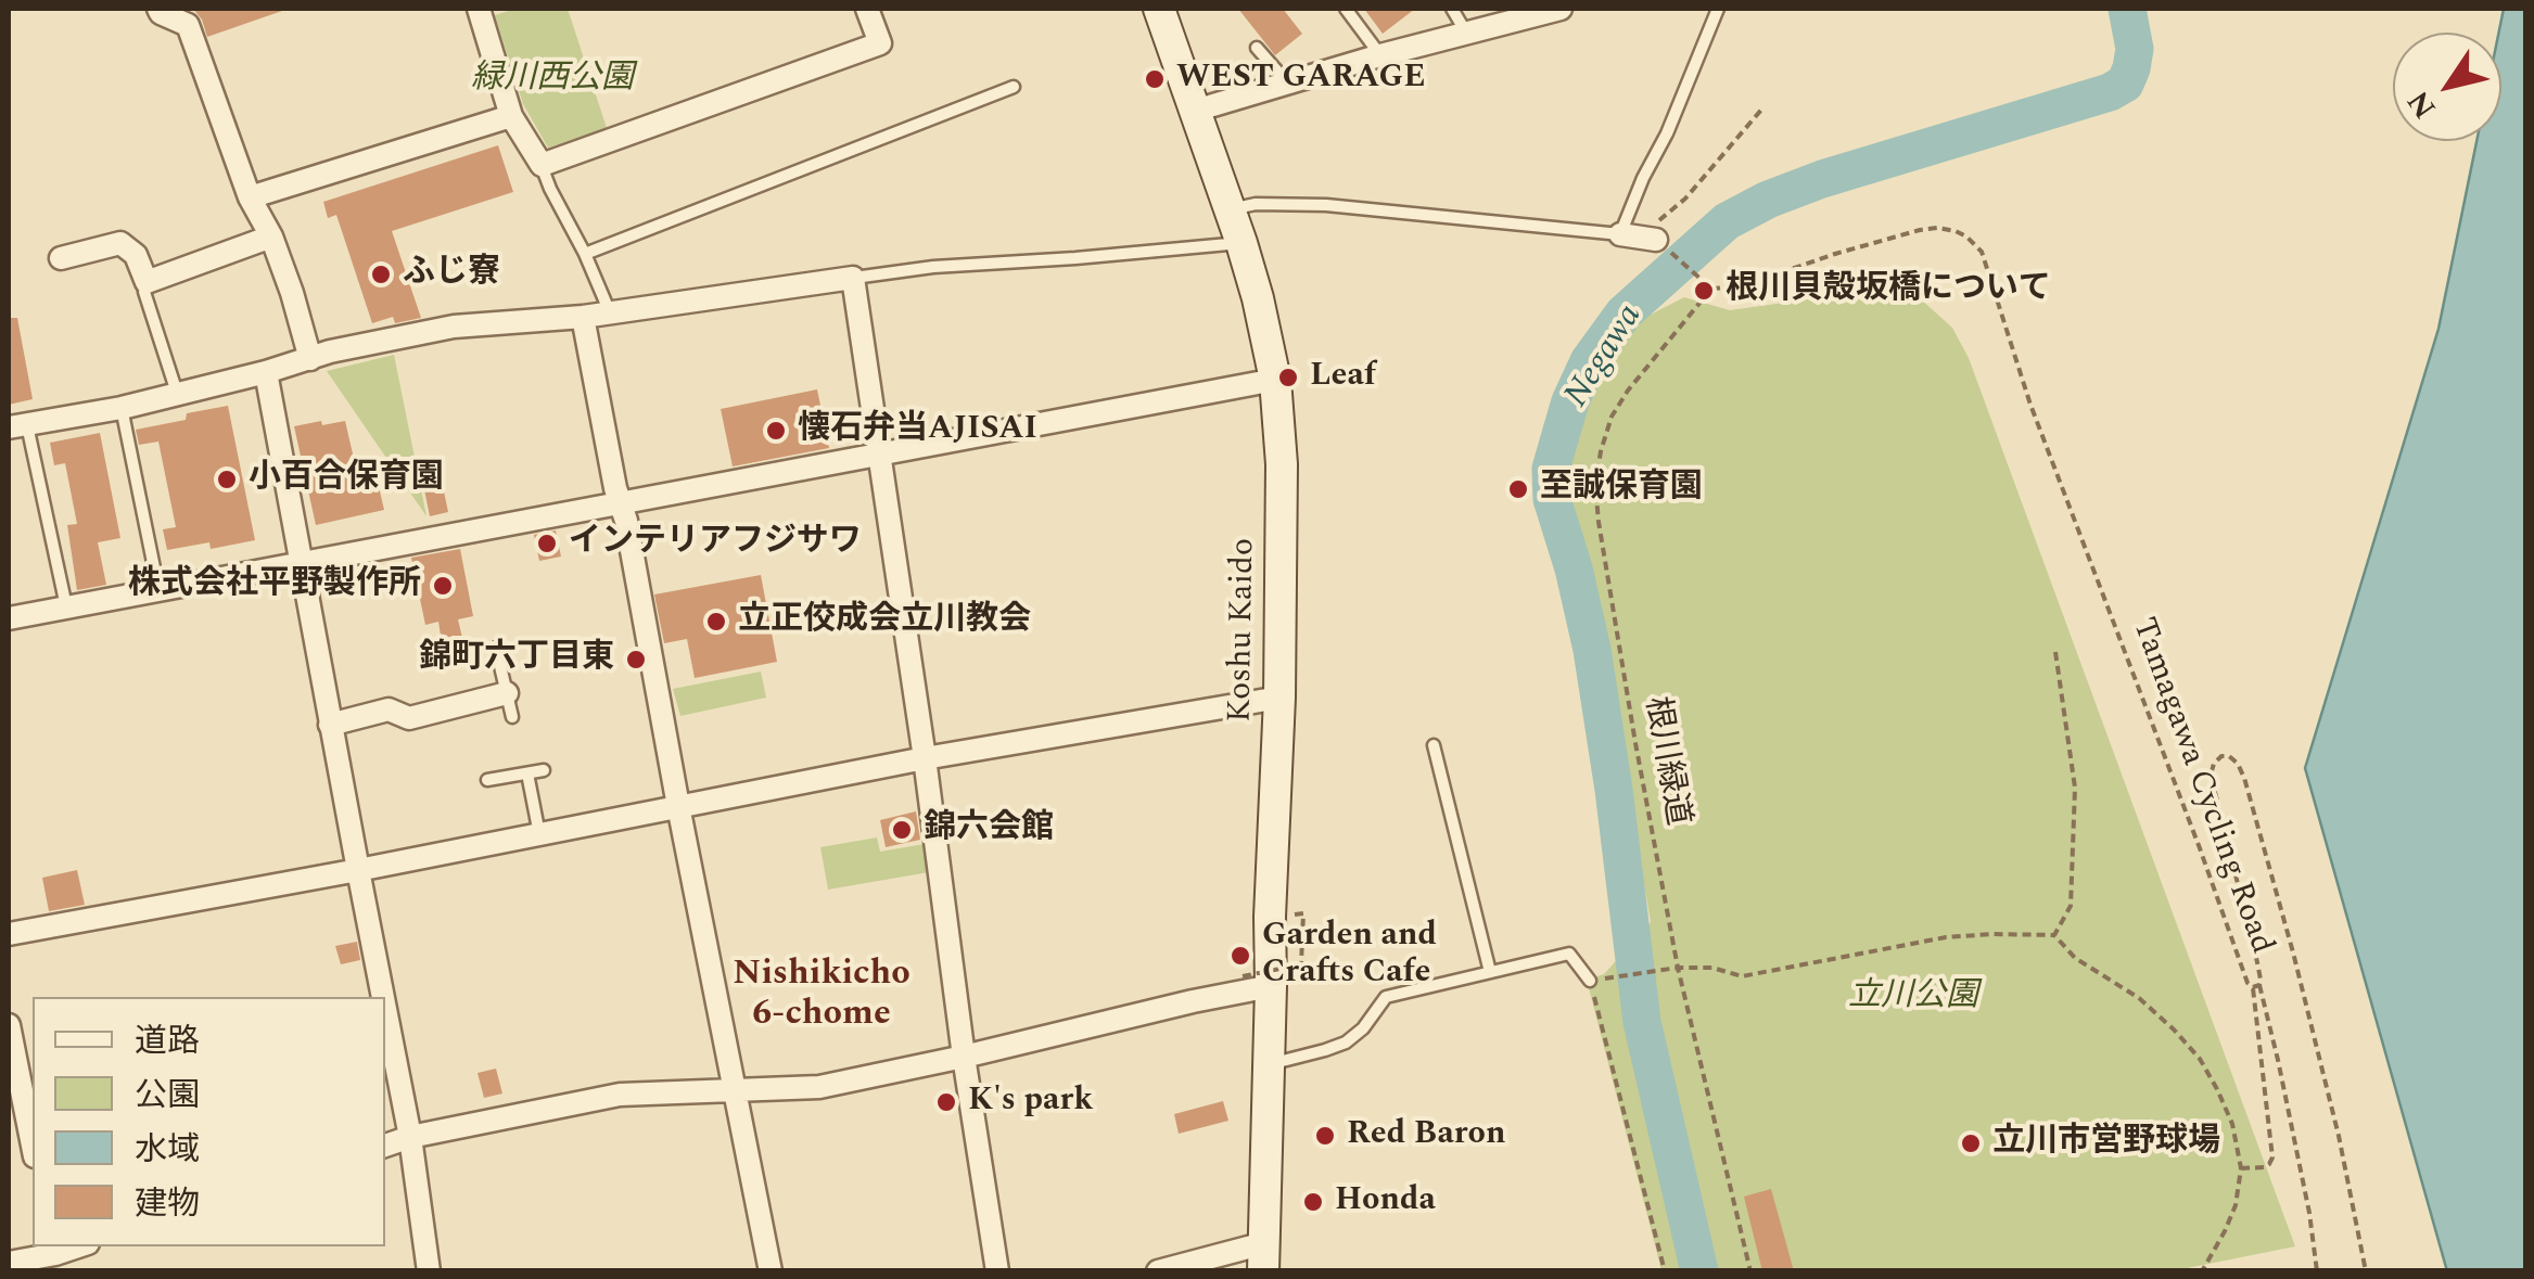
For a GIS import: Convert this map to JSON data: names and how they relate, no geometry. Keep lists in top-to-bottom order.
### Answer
{
  "streets": {
    "main road": ["Koshu Kaido"],
    "path": ["根川緑道", "Tamagawa Cycling Road"]
  },
  "crossings": [
    ["根川緑道", "Tamagawa Cycling Road"]
  ],
  "districts": ["Nishikicho 6-chome"],
  "water": ["Negawa"],
  "parks": ["緑川西公園", "立川公園"],
  "places": [
    "WEST GARAGE",
    "ふじ寮",
    "根川貝殻坂橋について",
    "Leaf",
    "懐石弁当AJISAI",
    "小百合保育園",
    "至誠保育園",
    "インテリアフジサワ",
    "株式会社平野製作所",
    "立正佼成会立川教会",
    "錦町六丁目東",
    "錦六会館",
    "Garden and Crafts Cafe",
    "K's park",
    "Red Baron",
    "立川市営野球場",
    "Honda"
  ],
  "legend": [
    "道路",
    "公園",
    "水域",
    "建物"
  ],
  "north": "bottom left"
}
